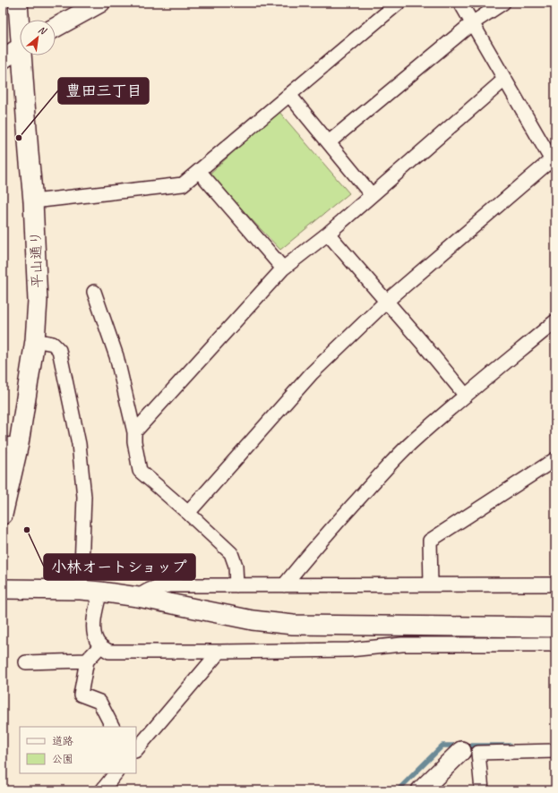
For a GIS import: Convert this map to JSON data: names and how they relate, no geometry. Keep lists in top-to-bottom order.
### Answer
{
  "streets": {
    "street": ["平山通り"]
  },
  "places": ["豊田三丁目", "小林オートショップ"],
  "legend": ["道路", "公園"],
  "north": "top right"
}
